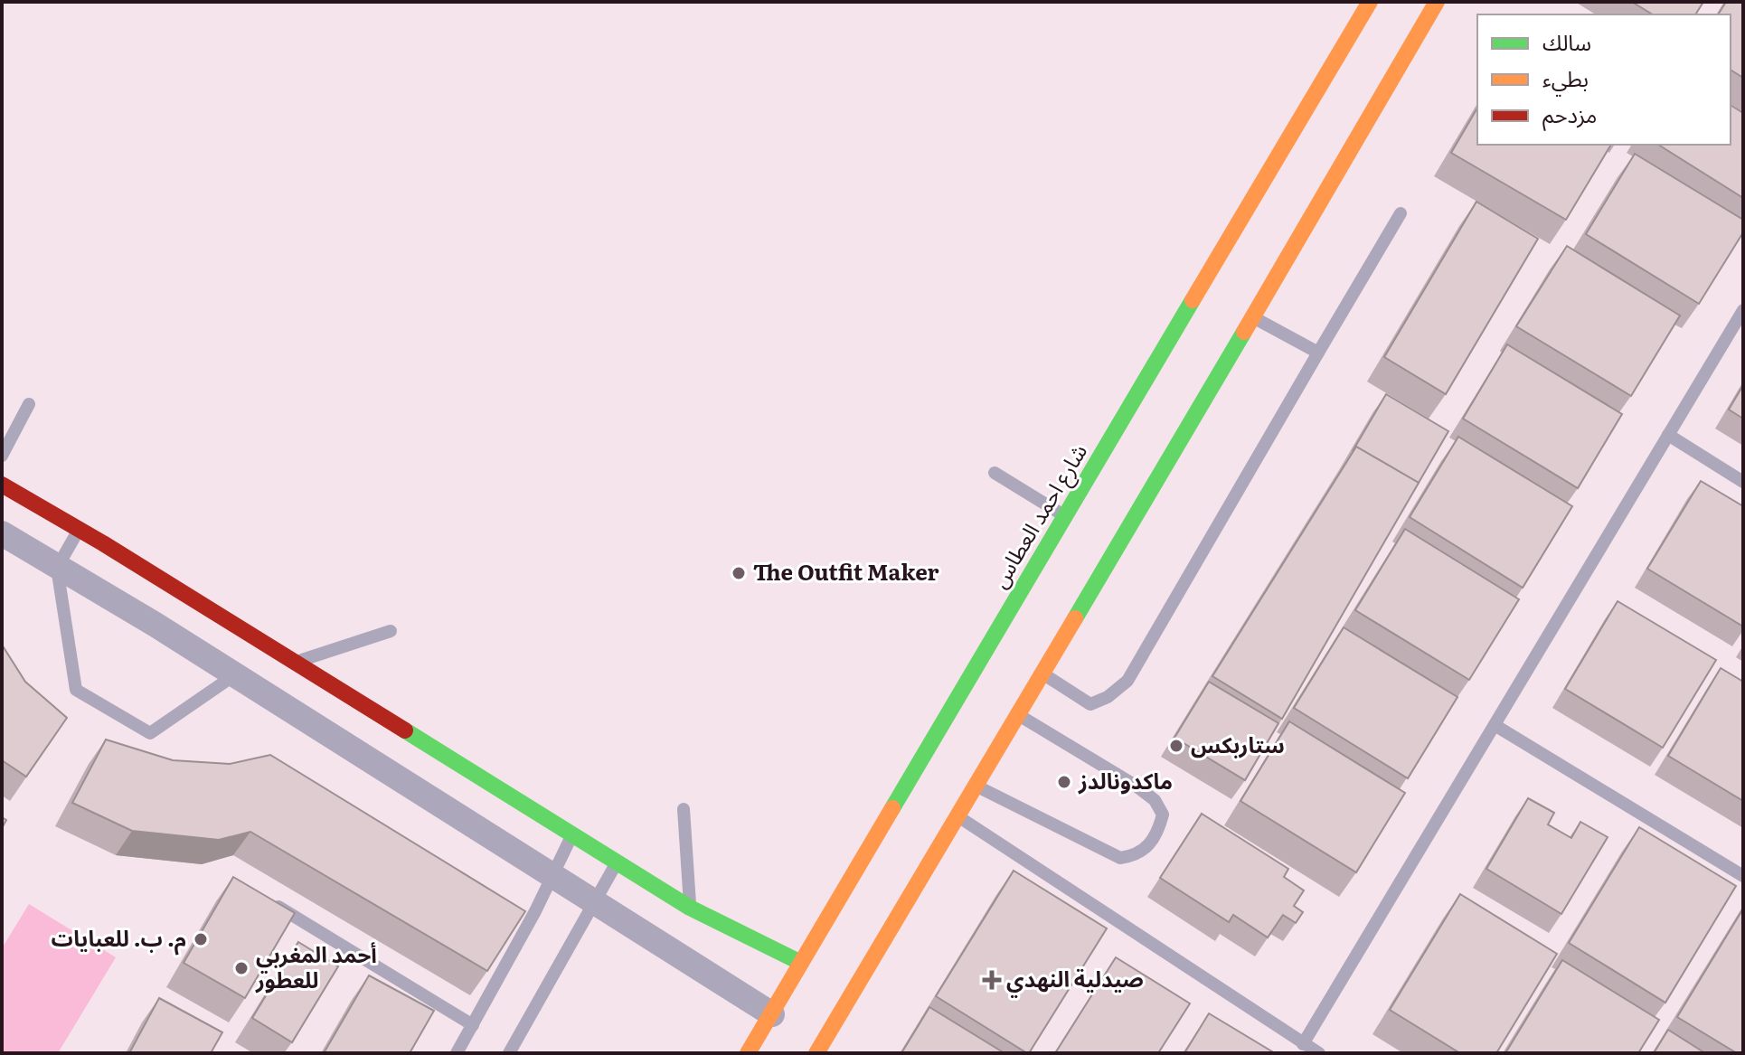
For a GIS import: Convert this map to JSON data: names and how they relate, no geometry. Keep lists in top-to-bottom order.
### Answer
{
  "streets": {
    "street": ["شارع احمد العطاس"]
  },
  "places": {
    "other": [
      "The Outfit Maker",
      "ستاربكس",
      "ماكدونالدز",
      "م. ب. للعبايات",
      "أحمد المغربي للعطور"
    ],
    "health": ["صيدلية النهدي"]
  },
  "legend": ["سالك", "بطيء", "مزدحم"]
}
